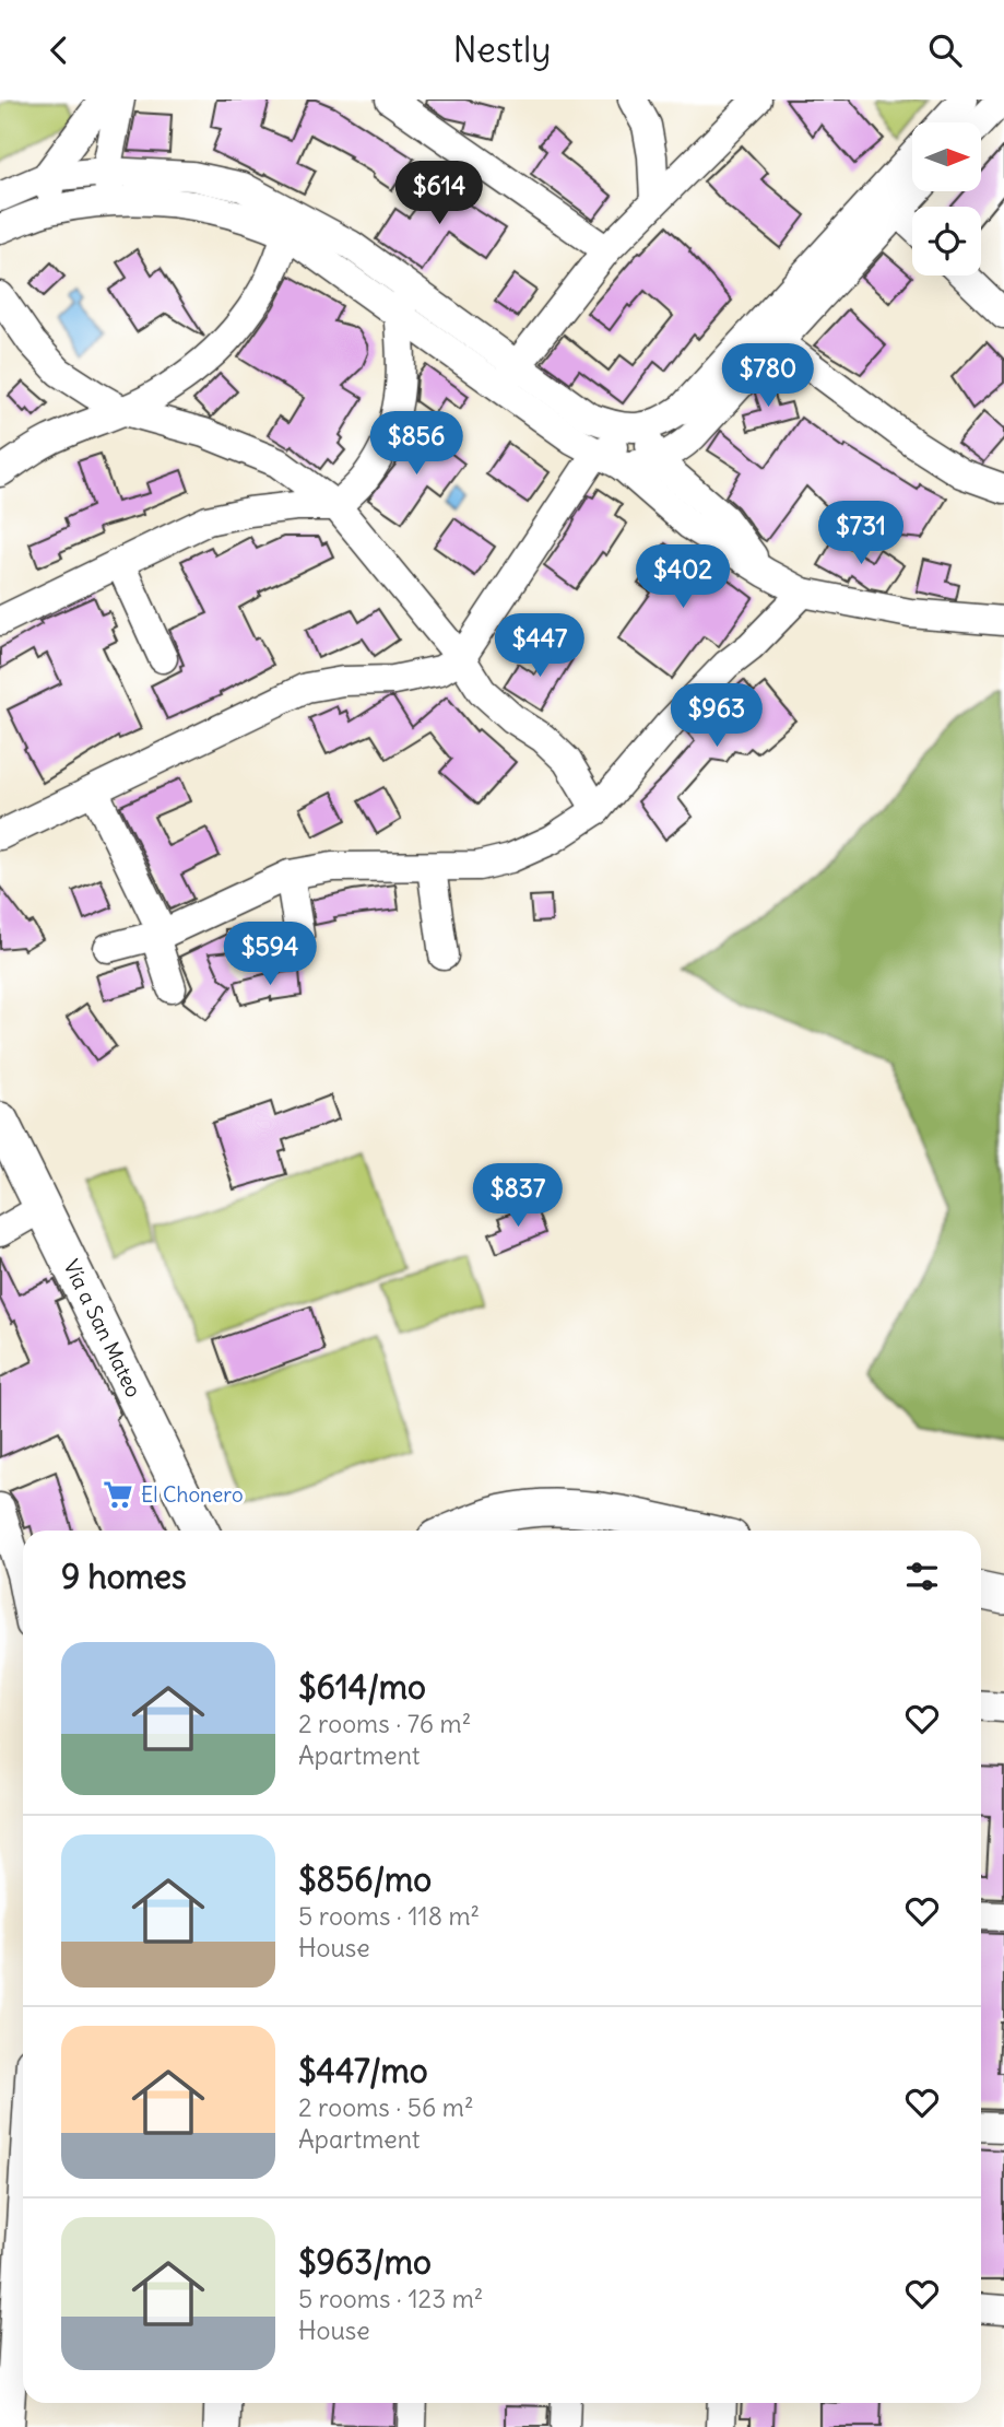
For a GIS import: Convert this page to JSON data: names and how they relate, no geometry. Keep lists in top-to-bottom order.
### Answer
{
  "streets": {
    "main road": ["Vía a San Mateo"]
  },
  "places": {
    "supermarket": ["El Chonero"]
  },
  "north": "right",
  "page": {
    "header": "Nestly",
    "price": [
      "$614",
      "$780",
      "$856",
      "$731",
      "$402",
      "$447",
      "$963",
      "$594",
      "$837"
    ],
    "heading": "9 homes",
    "list": [
      {
        "name": "$614/mo",
        "note": "2 rooms · 76 m² · Apartment"
      },
      {
        "name": "$856/mo",
        "note": "5 rooms · 118 m² · House"
      },
      {
        "name": "$447/mo",
        "note": "2 rooms · 56 m² · Apartment"
      },
      {
        "name": "$963/mo",
        "note": "5 rooms · 123 m² · House"
      }
    ]
  }
}
